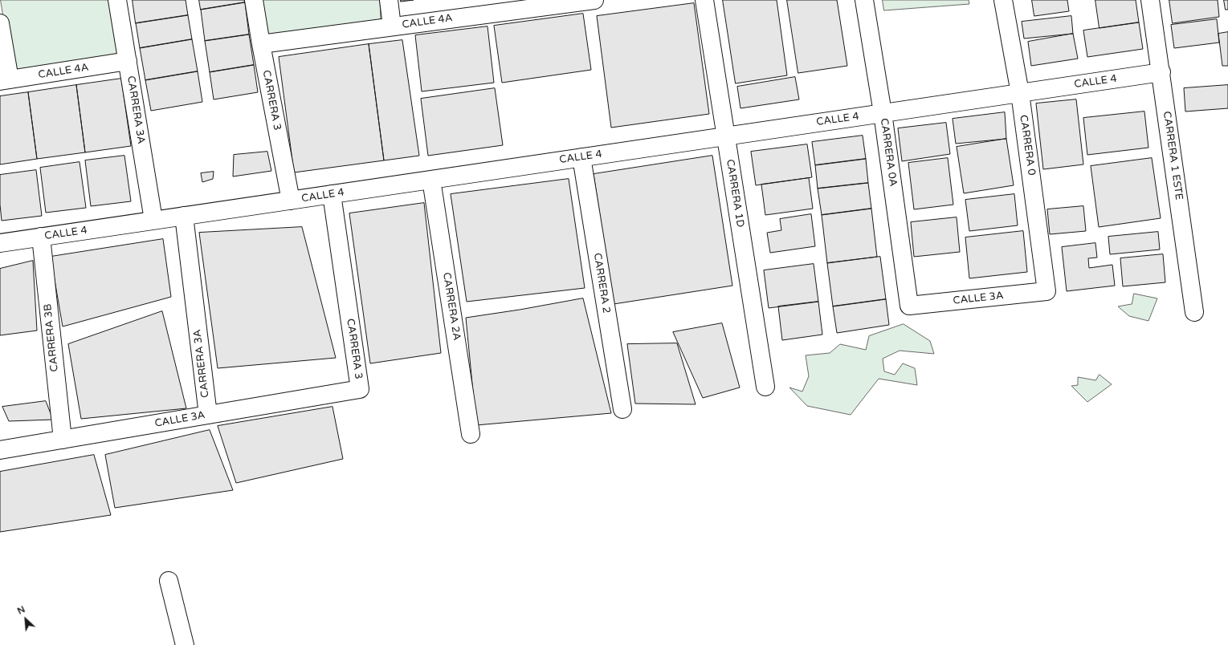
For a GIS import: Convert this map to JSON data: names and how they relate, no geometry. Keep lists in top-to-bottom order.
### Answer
{
  "streets": {
    "street": [
      "CALLE 4A",
      "CALLE 4",
      "CARRERA 3",
      "CARRERA 3A",
      "CARRERA 0",
      "CARRERA 0A",
      "CARRERA 1 ESTE",
      "CARRERA 1D",
      "CARRERA 2",
      "CALLE 3A",
      "CARRERA 2A",
      "CARRERA 3B"
    ]
  },
  "crossings": [
    ["CALLE 4A", "CARRERA 3"],
    ["CALLE 4A", "CARRERA 3A"],
    ["CALLE 4", "CARRERA 3"],
    ["CALLE 4", "CARRERA 3A"],
    ["CALLE 4", "CARRERA 0"],
    ["CALLE 4", "CARRERA 0A"],
    ["CALLE 4", "CARRERA 1 ESTE"],
    ["CALLE 4", "CARRERA 1D"],
    ["CALLE 4", "CARRERA 2"],
    ["CALLE 4", "CARRERA 2A"],
    ["CALLE 4", "CARRERA 3B"],
    ["CARRERA 3", "CALLE 3A"],
    ["CARRERA 3A", "CALLE 3A"],
    ["CARRERA 0", "CALLE 3A"],
    ["CARRERA 0A", "CALLE 3A"],
    ["CALLE 3A", "CARRERA 3B"]
  ],
  "north": "top left"
}
